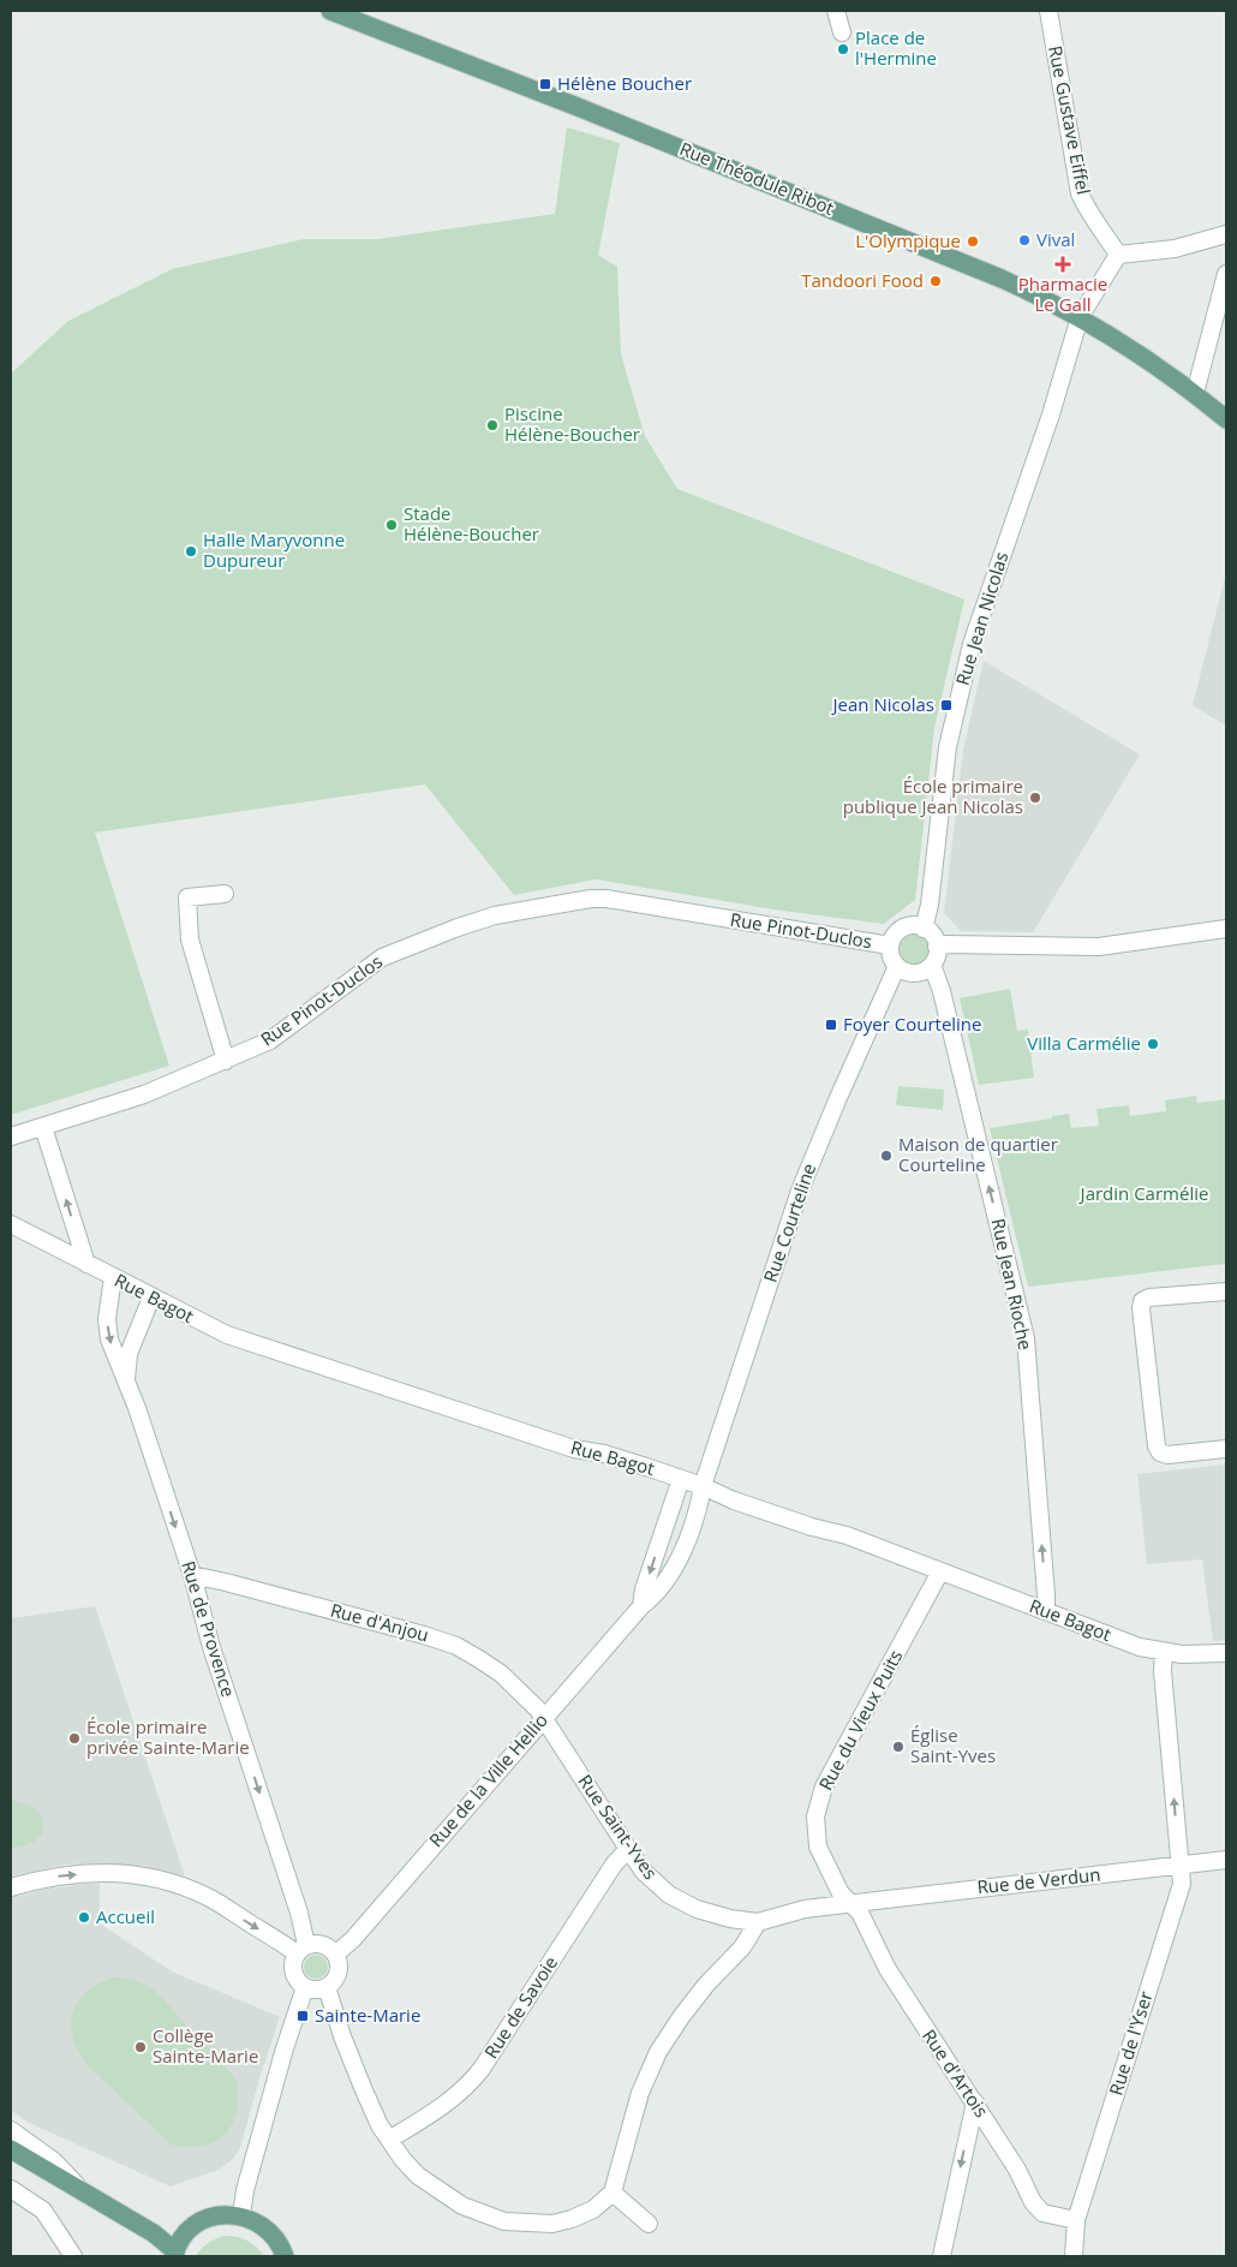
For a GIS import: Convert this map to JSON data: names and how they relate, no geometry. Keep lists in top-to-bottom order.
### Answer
{
  "streets": {
    "main road": ["Rue Théodule Ribot"],
    "street": [
      "Rue Gustave Eiffel",
      "Rue Jean Nicolas",
      "Rue Pinot-Duclos",
      "Rue Courteline",
      "Rue Jean Rioche",
      "Rue Bagot",
      "Rue d'Anjou",
      "Rue de Provence",
      "Rue du Vieux Puits",
      "Rue de la Ville Hellio",
      "Rue Saint-Yves",
      "Rue de Verdun",
      "Rue de Savoie",
      "Rue de l'Yser",
      "Rue d'Artois"
    ]
  },
  "crossings": [
    ["Rue Gustave Eiffel", "Rue Jean Nicolas"],
    ["Rue Théodule Ribot", "Rue Jean Nicolas"],
    ["Rue Jean Nicolas", "Rue Pinot-Duclos"],
    ["Rue Jean Nicolas", "Rue Courteline"],
    ["Rue Jean Nicolas", "Rue Jean Rioche"],
    ["Rue Pinot-Duclos", "Rue Courteline"],
    ["Rue Pinot-Duclos", "Rue Jean Rioche"],
    ["Rue Courteline", "Rue Jean Rioche"],
    ["Rue Courteline", "Rue Bagot"],
    ["Rue Courteline", "Rue de la Ville Hellio"],
    ["Rue Jean Rioche", "Rue Bagot"],
    ["Rue Bagot", "Rue de Provence"],
    ["Rue Bagot", "Rue du Vieux Puits"],
    ["Rue Bagot", "Rue de la Ville Hellio"],
    ["Rue Bagot", "Rue de l'Yser"],
    ["Rue d'Anjou", "Rue de Provence"],
    ["Rue d'Anjou", "Rue de la Ville Hellio"],
    ["Rue d'Anjou", "Rue Saint-Yves"],
    ["Rue de Provence", "Rue de la Ville Hellio"],
    ["Rue du Vieux Puits", "Rue Saint-Yves"],
    ["Rue du Vieux Puits", "Rue de Verdun"],
    ["Rue du Vieux Puits", "Rue d'Artois"],
    ["Rue de la Ville Hellio", "Rue Saint-Yves"],
    ["Rue Saint-Yves", "Rue de Verdun"],
    ["Rue Saint-Yves", "Rue de Savoie"],
    ["Rue Saint-Yves", "Rue d'Artois"],
    ["Rue de Verdun", "Rue de l'Yser"],
    ["Rue de Verdun", "Rue d'Artois"],
    ["Rue de l'Yser", "Rue d'Artois"]
  ],
  "one_way": ["Rue Jean Rioche", "Rue de Provence"],
  "parks": ["Jardin Carmélie"],
  "places": {
    "other": [
      "Place de l'Hermine",
      "Vival",
      "L'Olympique",
      "Tandoori Food",
      "Piscine Hélène-Boucher",
      "Stade Hélène-Boucher",
      "Halle Maryvonne Dupureur",
      "École primaire publique Jean Nicolas",
      "Villa Carmélie",
      "Maison de quartier Courteline",
      "École primaire privée Sainte-Marie",
      "Église Saint-Yves",
      "Accueil",
      "Collège Sainte-Marie"
    ],
    "transit": [
      "Hélène Boucher",
      "Jean Nicolas",
      "Foyer Courteline",
      "Sainte-Marie"
    ],
    "health": ["Pharmacie Le Gall"]
  }
}
